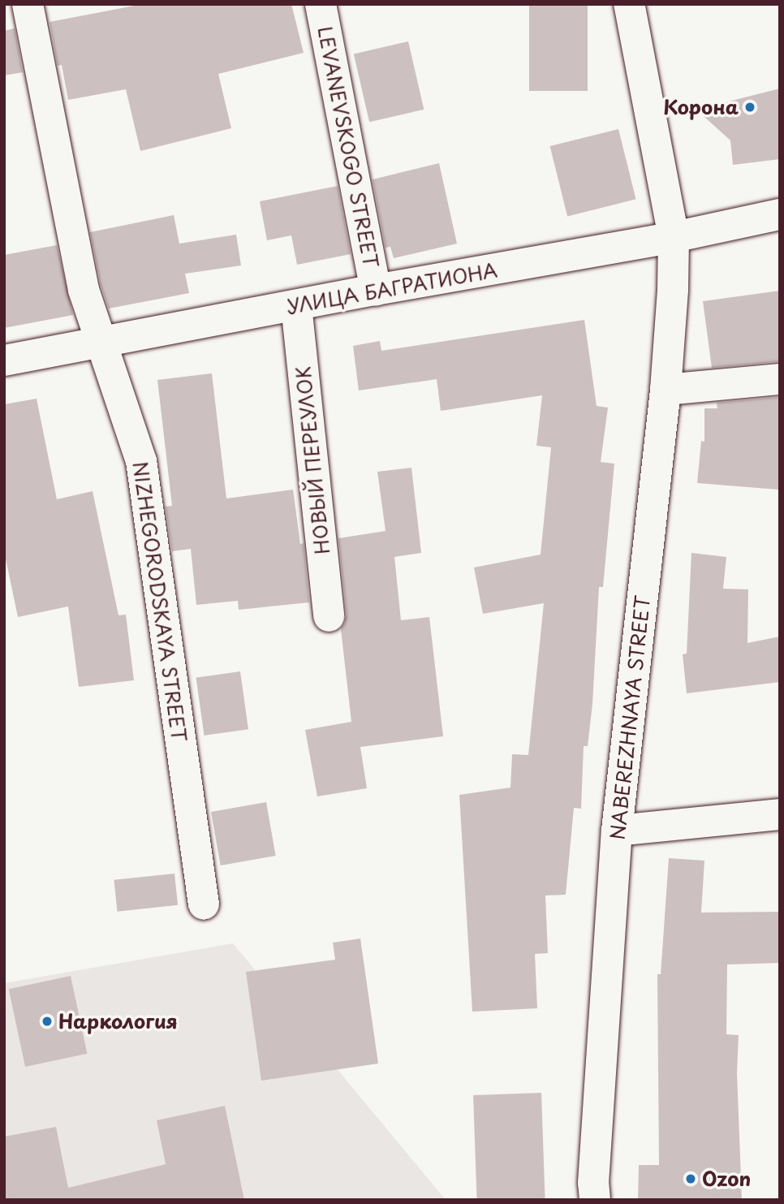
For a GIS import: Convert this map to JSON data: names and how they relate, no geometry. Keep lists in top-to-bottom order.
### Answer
{
  "streets": {
    "street": [
      "LEVANEVSKOGO STREET",
      "УЛИЦА БАГРАТИОНА",
      "НОВЫЙ ПЕРЕУЛОК",
      "NIZHEGORODSKAYA STREET",
      "NABEREZHNAYA STREET"
    ]
  },
  "crossings": [
    ["LEVANEVSKOGO STREET", "УЛИЦА БАГРАТИОНА"],
    ["УЛИЦА БАГРАТИОНА", "НОВЫЙ ПЕРЕУЛОК"],
    ["УЛИЦА БАГРАТИОНА", "NIZHEGORODSKAYA STREET"],
    ["УЛИЦА БАГРАТИОНА", "NABEREZHNAYA STREET"]
  ],
  "places": ["Корона", "Наркология", "Ozon"]
}
